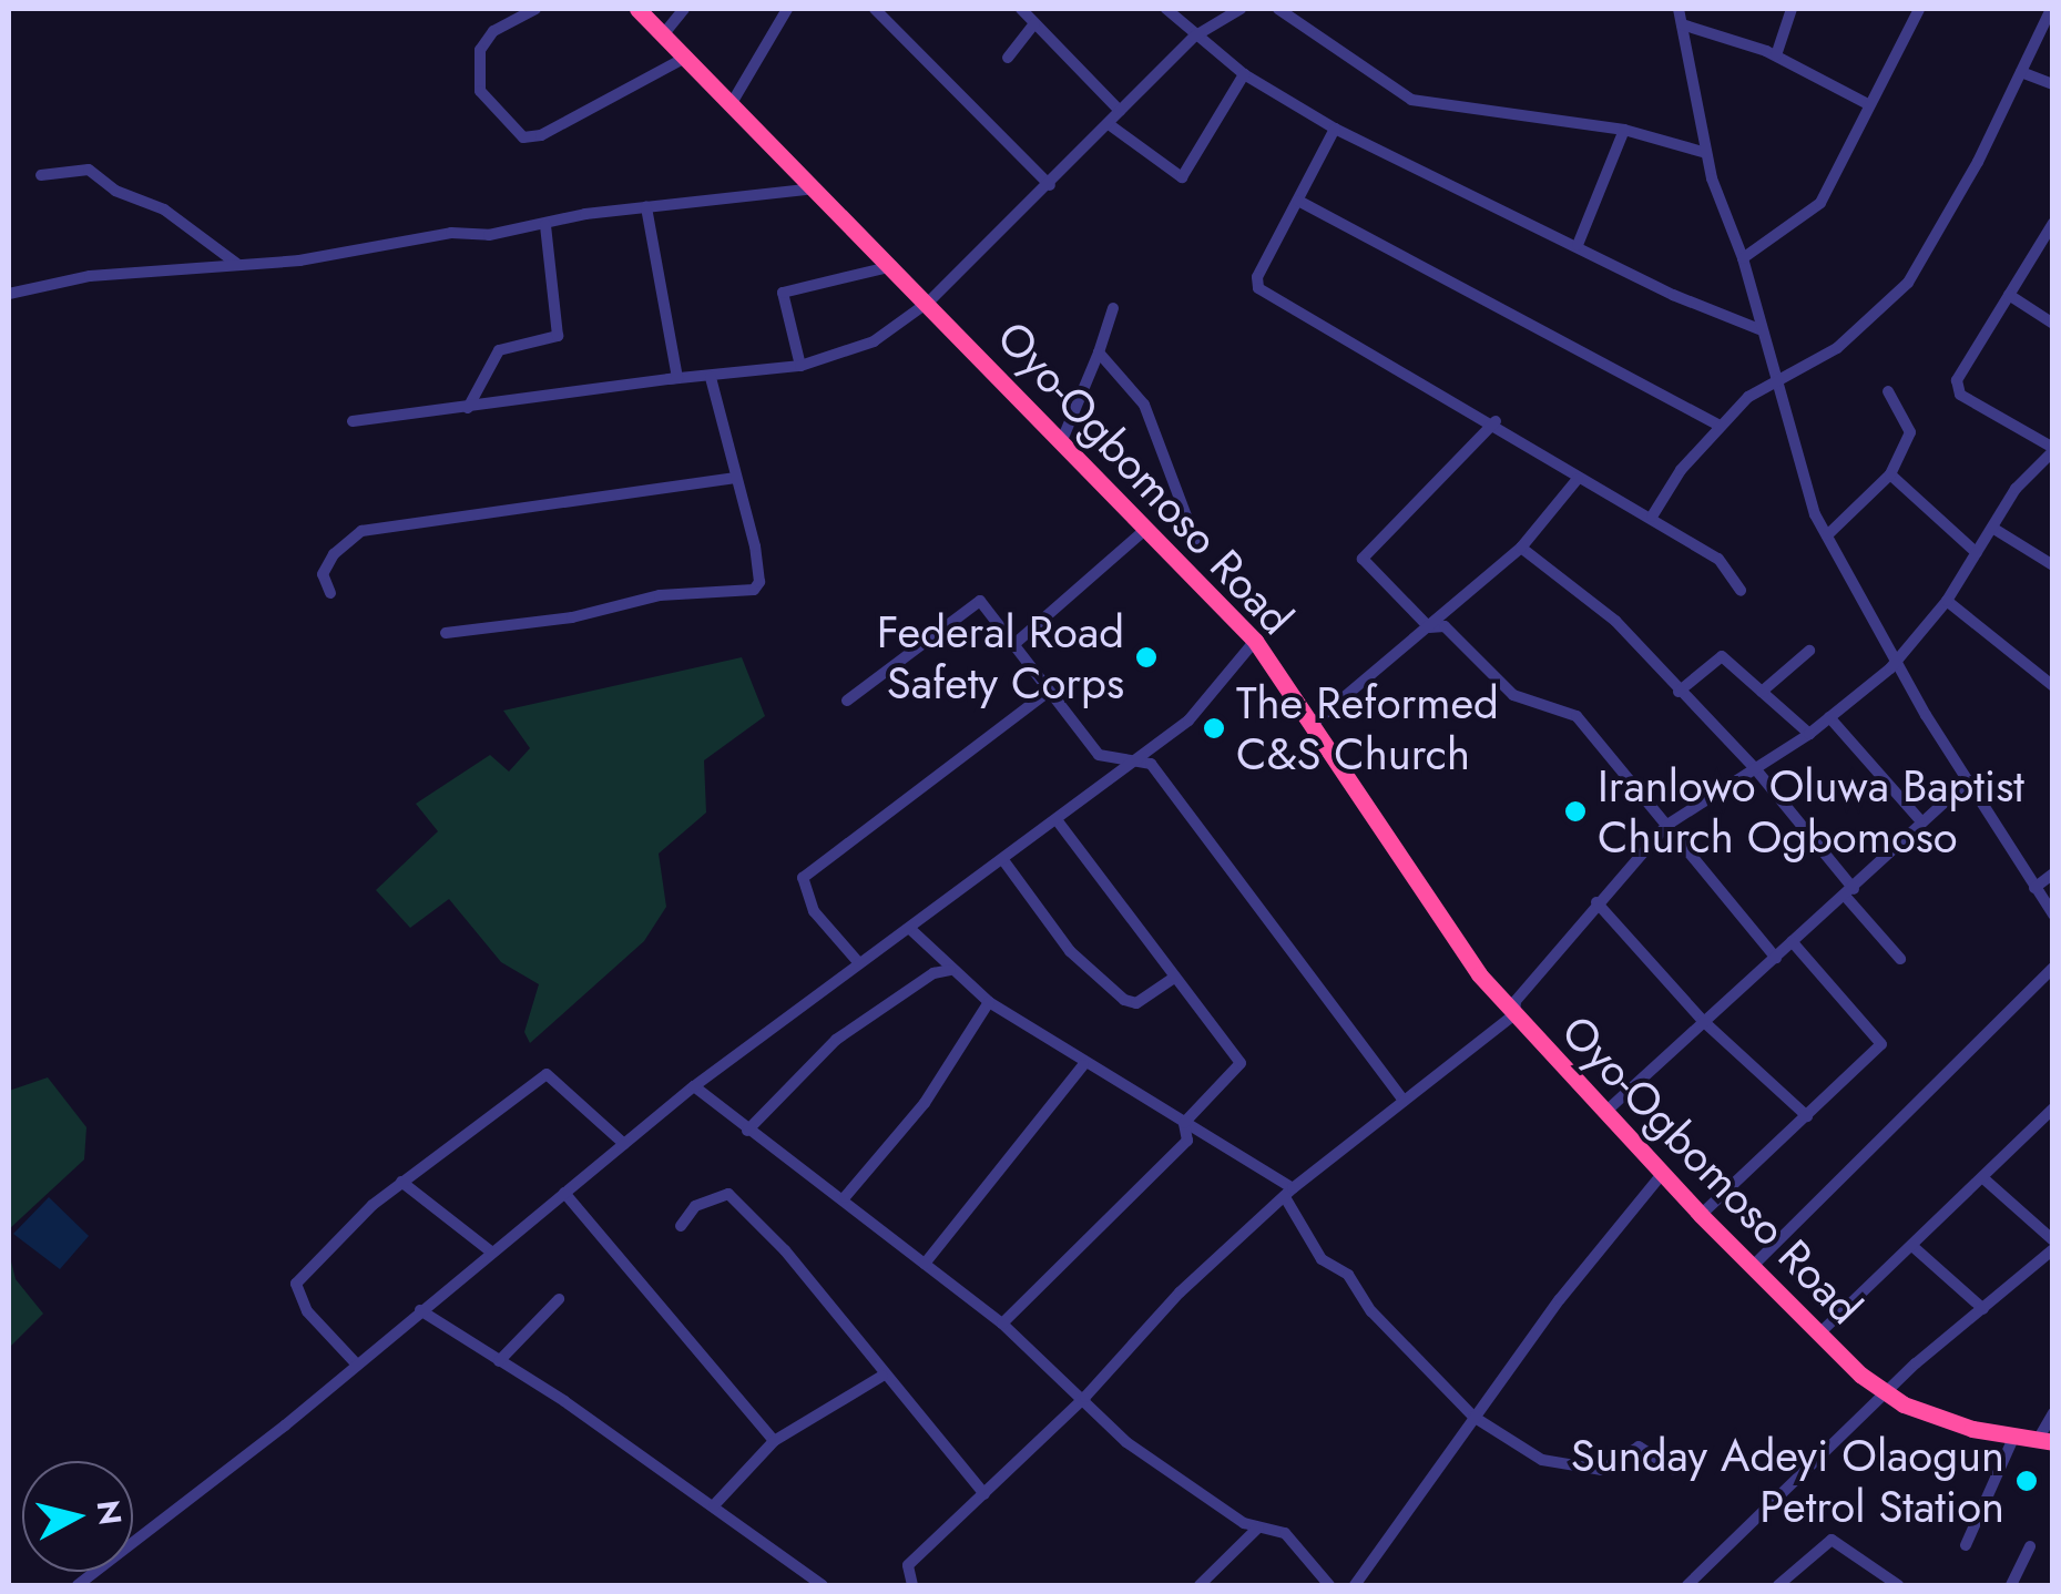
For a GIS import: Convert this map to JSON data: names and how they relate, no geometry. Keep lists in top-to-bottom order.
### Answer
{
  "streets": {
    "highway": ["Oyo-Ogbomoso Road"]
  },
  "places": [
    "Federal Road Safety Corps",
    "The Reformed C&S Church",
    "Iranlowo Oluwa Baptist Church Ogbomoso",
    "Sunday Adeyi Olaogun Petrol Station"
  ],
  "north": "right"
}
